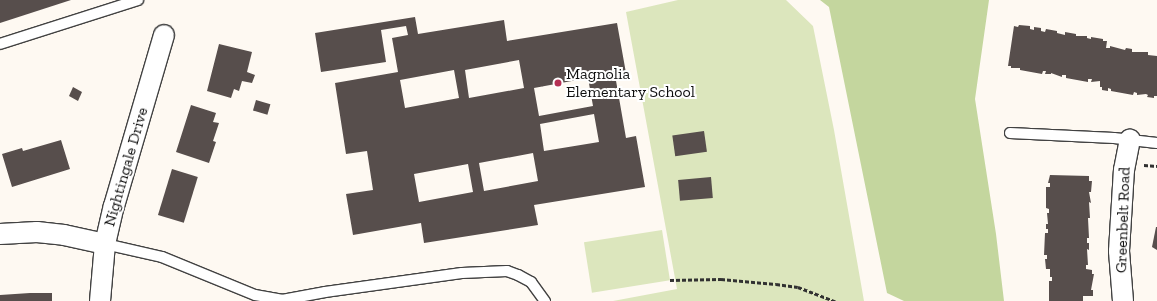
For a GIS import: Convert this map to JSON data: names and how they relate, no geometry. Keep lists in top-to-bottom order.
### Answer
{
  "streets": {
    "street": ["Nightingale Drive", "Greenbelt Road"]
  },
  "places": ["Magnolia Elementary School"]
}
